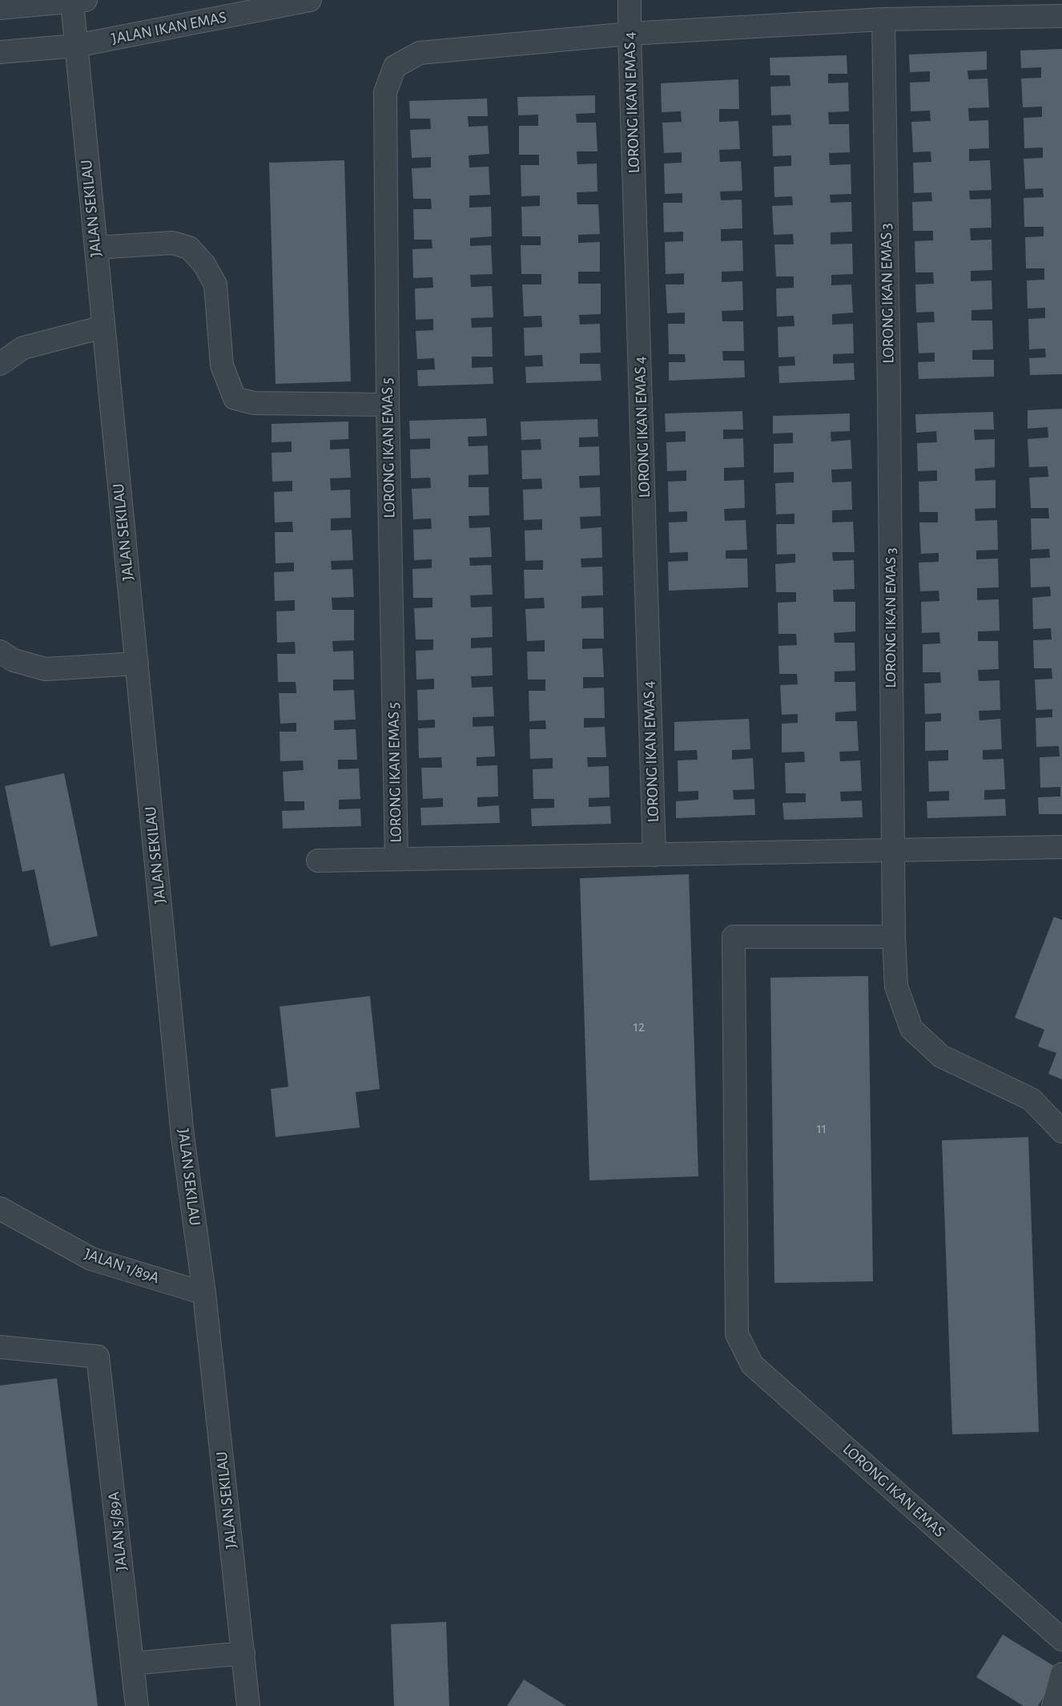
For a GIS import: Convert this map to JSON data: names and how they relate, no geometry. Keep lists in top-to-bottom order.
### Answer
{
  "streets": {
    "street": [
      "JALAN IKAN EMAS",
      "LORONG IKAN EMAS 4",
      "JALAN SEKILAU",
      "LORONG IKAN EMAS 3",
      "LORONG IKAN EMAS 5",
      "JALAN 1/89A",
      "LORONG IKAN EMAS",
      "JALAN 5/89A"
    ]
  },
  "crossings": [
    ["JALAN IKAN EMAS", "JALAN SEKILAU"],
    ["LORONG IKAN EMAS 4", "LORONG IKAN EMAS 5"],
    ["JALAN SEKILAU", "JALAN 1/89A"],
    ["LORONG IKAN EMAS 3", "LORONG IKAN EMAS"]
  ],
  "house_numbers": ["12", "11"]
}
